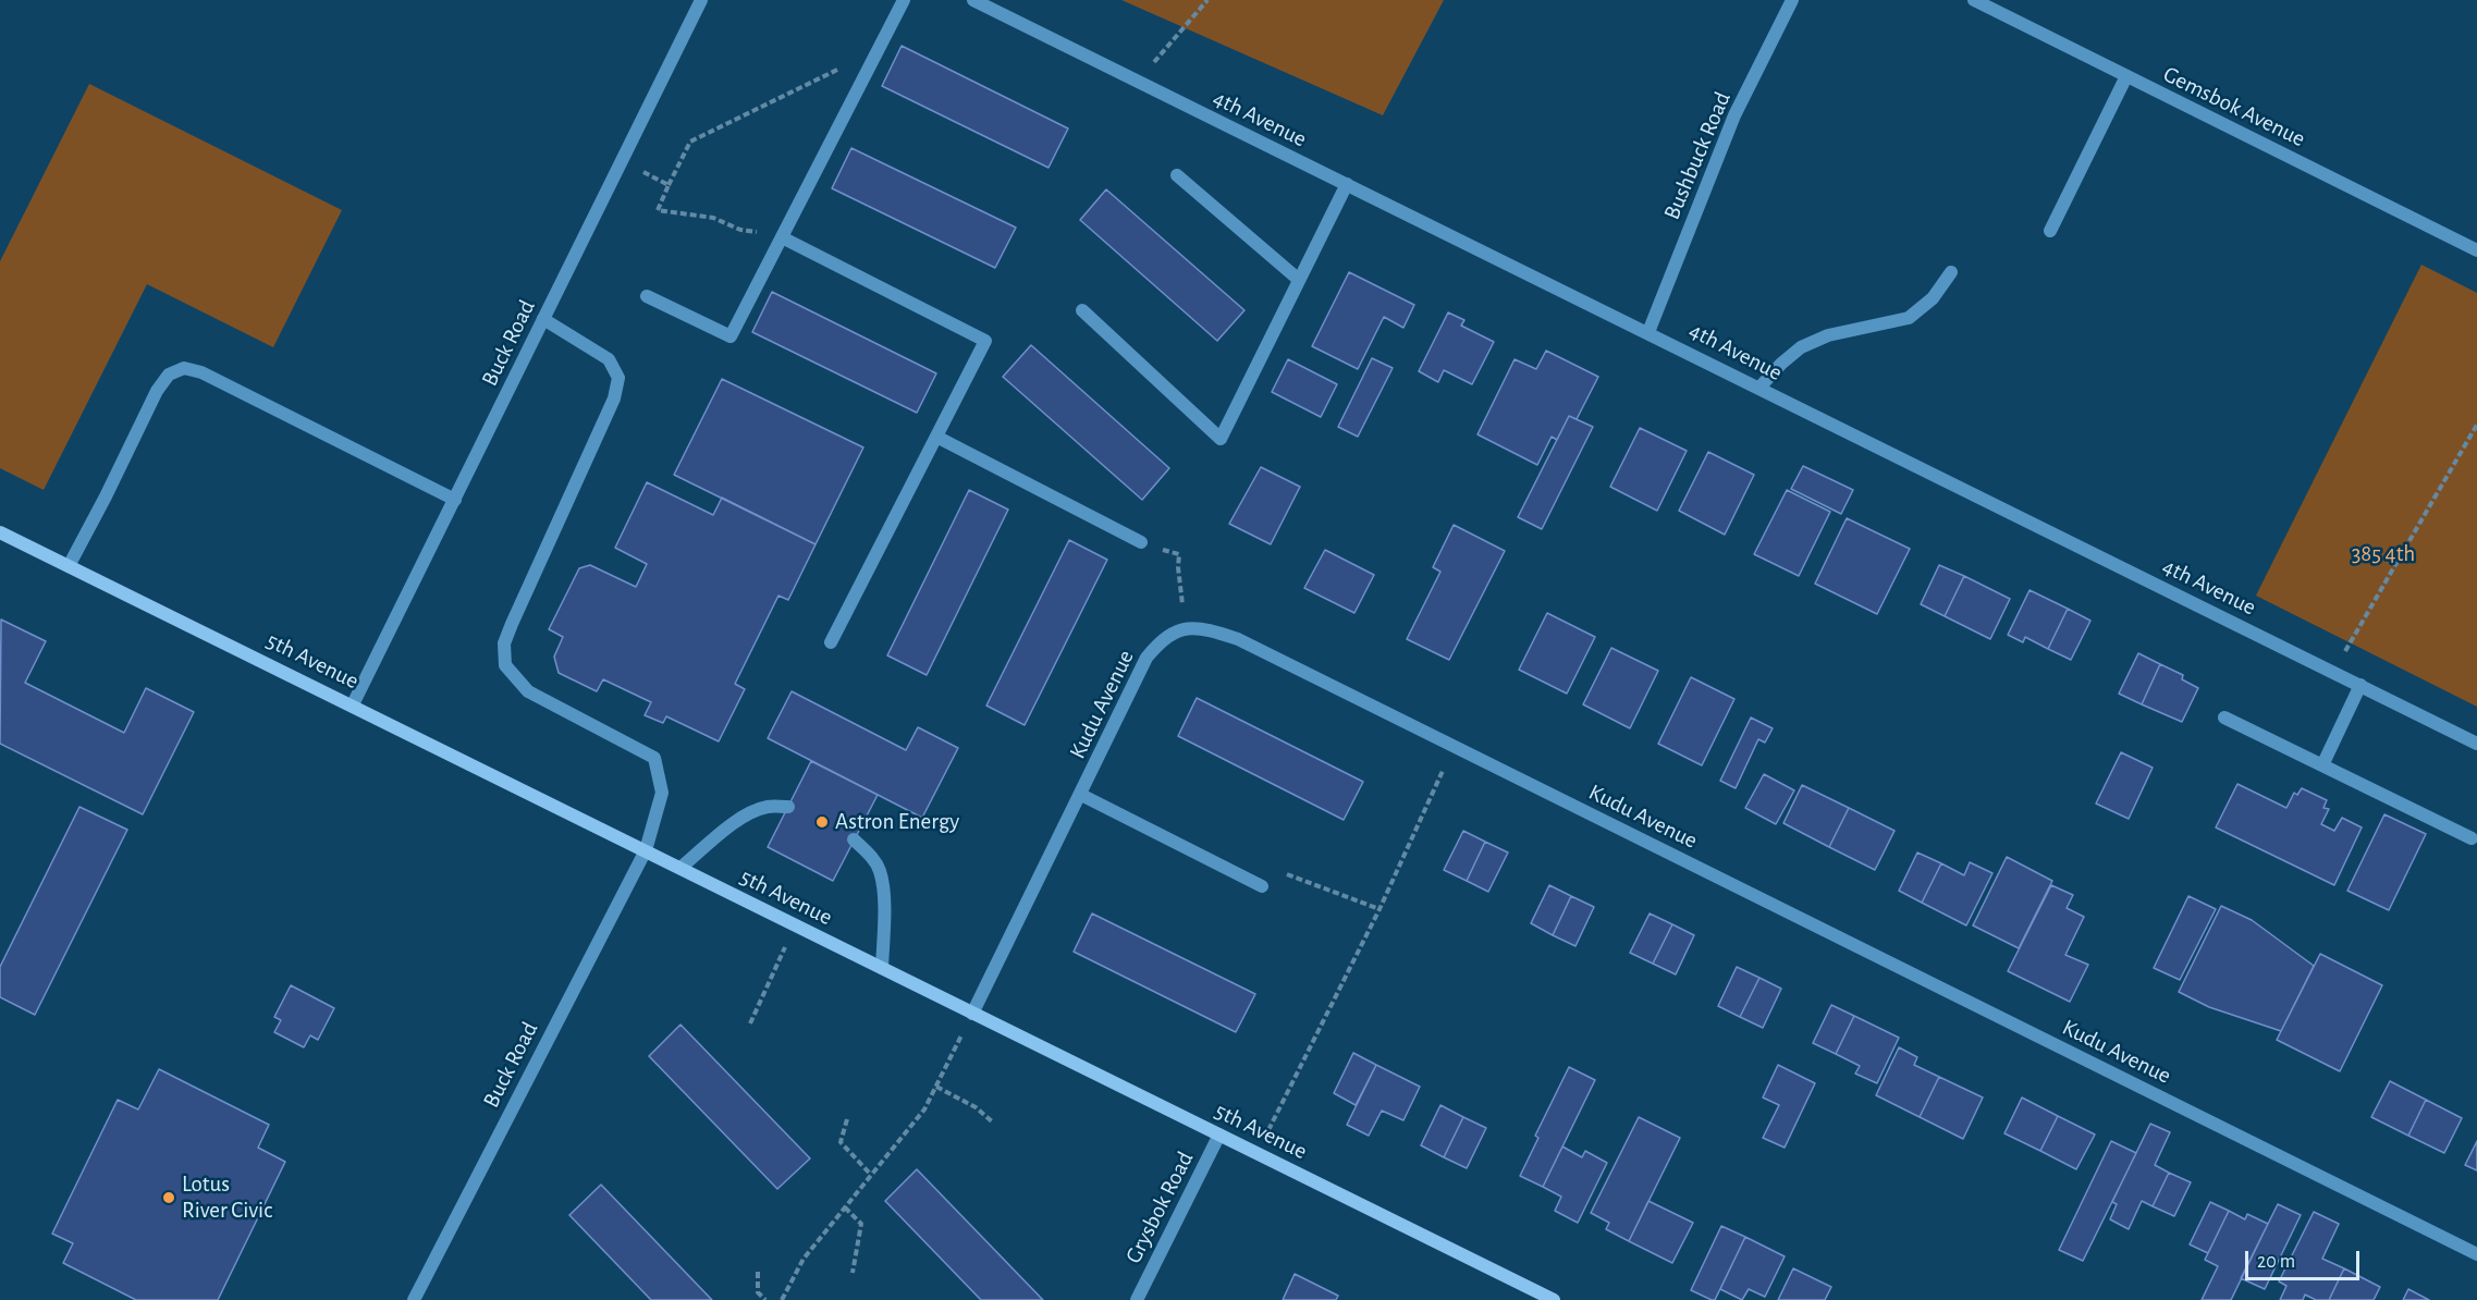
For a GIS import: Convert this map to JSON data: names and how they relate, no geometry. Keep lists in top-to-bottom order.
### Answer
{
  "streets": {
    "main road": ["5th Avenue"],
    "street": [
      "Gemsbok Avenue",
      "4th Avenue",
      "Bushbuck Road",
      "Buck Road",
      "Kudu Avenue",
      "Grysbok Road"
    ]
  },
  "crossings": [
    ["4th Avenue", "Bushbuck Road"],
    ["Buck Road", "5th Avenue"],
    ["5th Avenue", "Kudu Avenue"],
    ["5th Avenue", "Grysbok Road"]
  ],
  "parks": ["385 4th"],
  "places": ["Astron Energy", "Lotus River Civic"],
  "scale_bar": "20 m"
}
